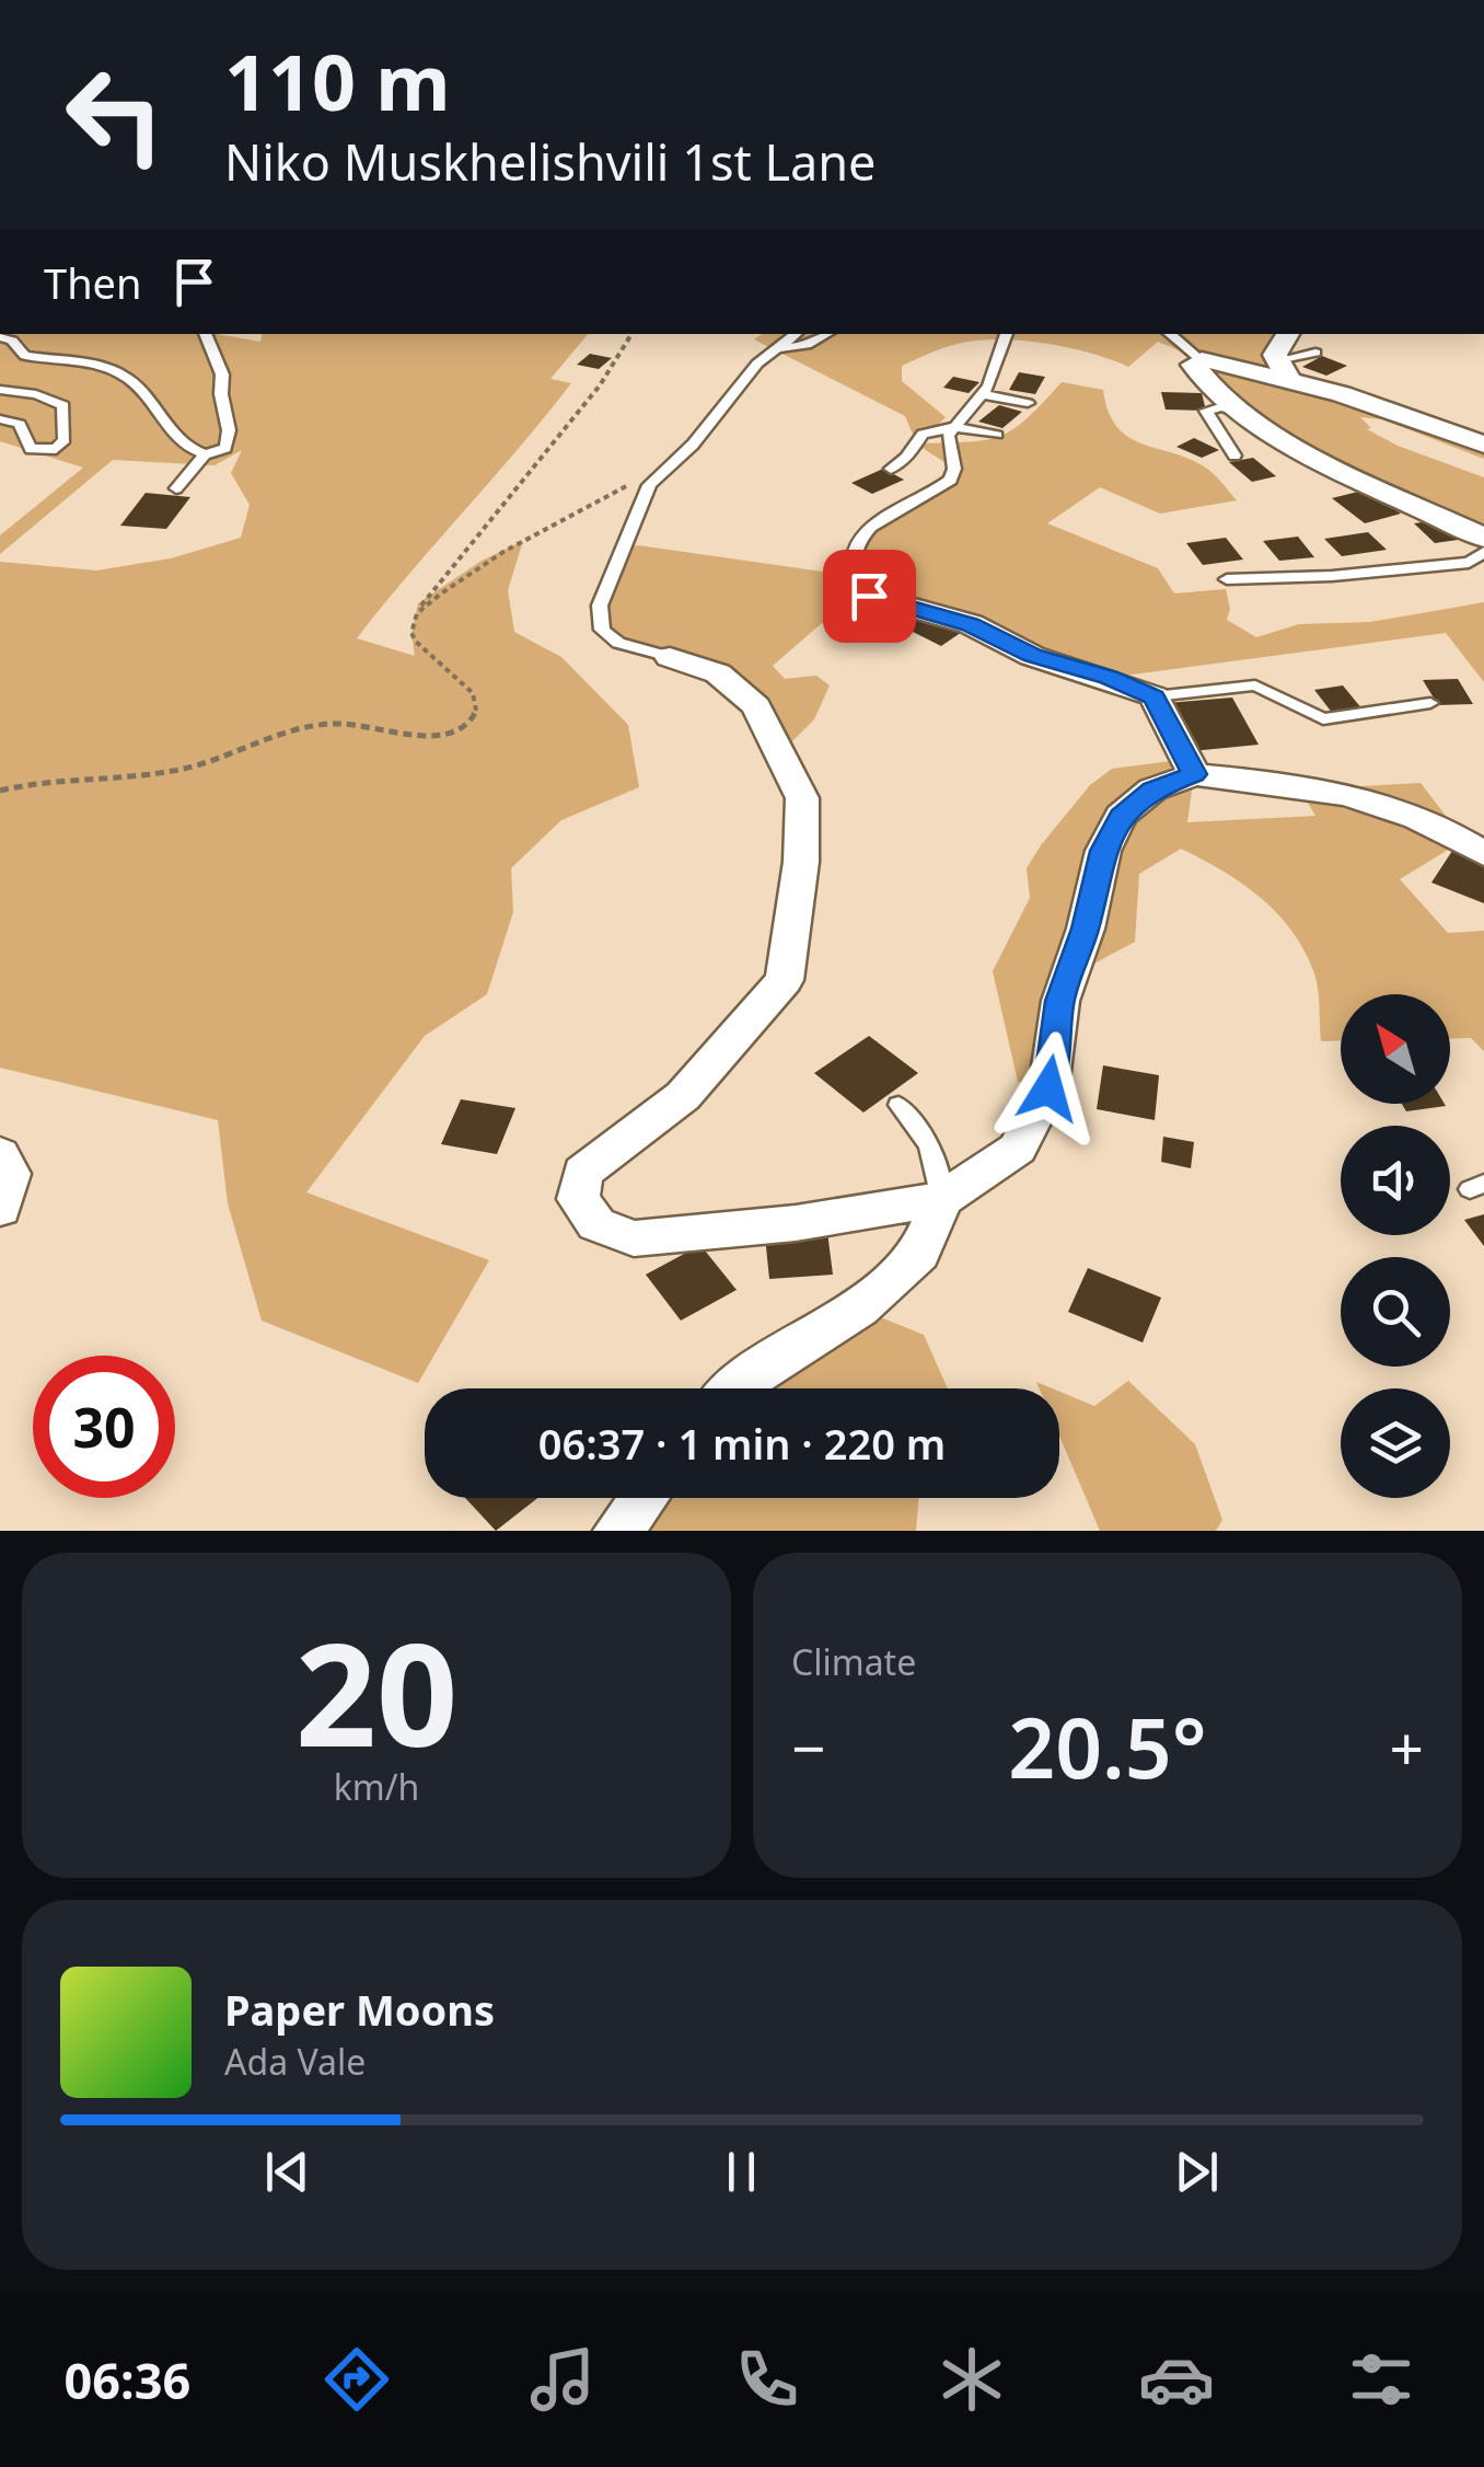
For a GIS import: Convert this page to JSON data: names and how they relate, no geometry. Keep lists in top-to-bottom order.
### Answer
{
  "north": "top left",
  "page": {
    "turn": ["110 m", "Niko Muskhelishvili 1st Lane"],
    "then": "Then",
    "limit": "30",
    "trip": "06:37 · 1 min · 220 m",
    "tile": [
      ["20", "km/h"],
      "Climate"
    ],
    "heat": ["−", "20.5°", "+"],
    "song": ["Paper Moons", "Ada Vale"],
    "tabs": "06:36"
  }
}
